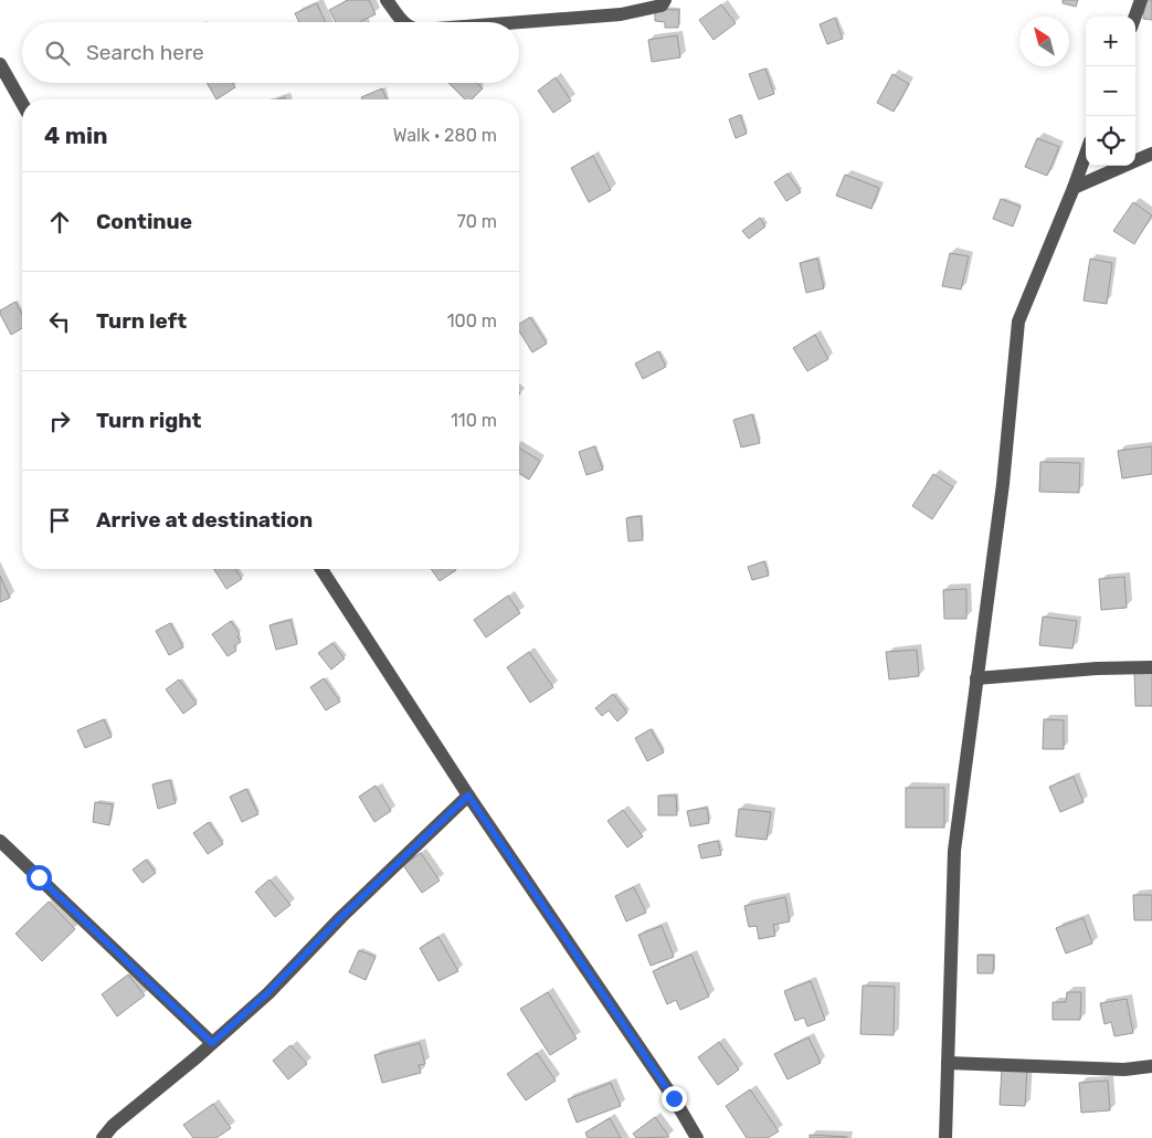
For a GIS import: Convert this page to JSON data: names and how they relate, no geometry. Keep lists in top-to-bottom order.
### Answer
{
  "north": "top left",
  "page": {
    "map_buttons": ["+", "−"],
    "search": "Search here",
    "heading": ["4 min", "Walk · 280 m"],
    "list": [
      ["Continue", "70 m"],
      ["Turn left", "100 m"],
      ["Turn right", "110 m"],
      "Arrive at destination"
    ]
  }
}
